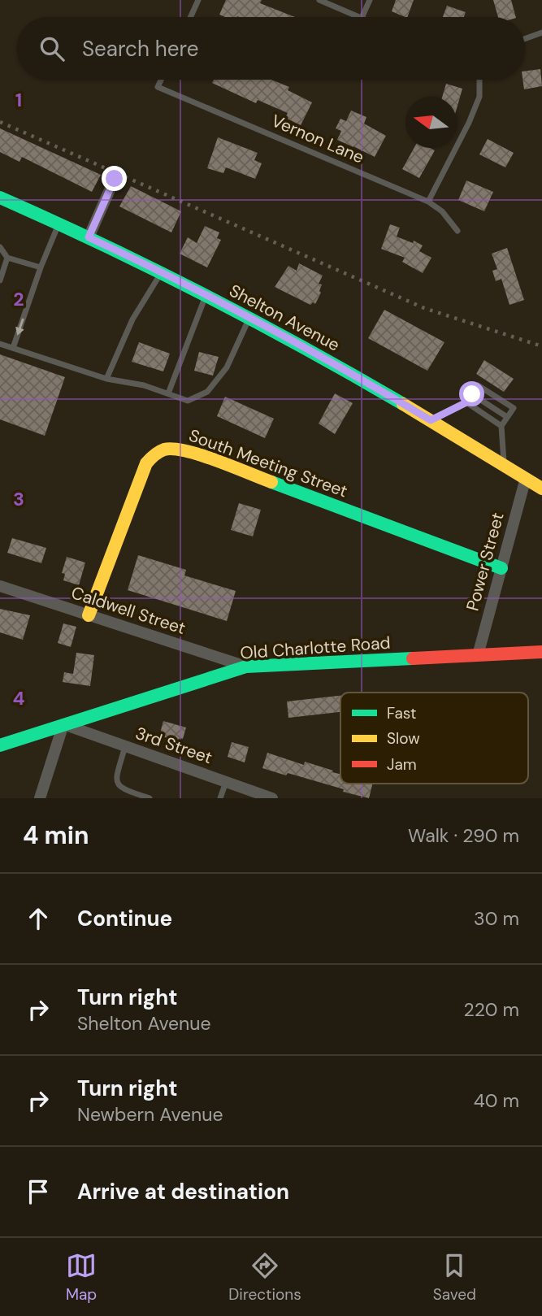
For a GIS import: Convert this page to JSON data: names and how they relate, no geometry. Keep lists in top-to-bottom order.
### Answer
{
  "streets": {
    "street": [
      "Shelton Avenue",
      "South Meeting Street",
      "Power Street",
      "Caldwell Street",
      "Old Charlotte Road",
      "3rd Street"
    ],
    "lane": ["Vernon Lane"]
  },
  "crossings": [
    ["Shelton Avenue", "Power Street"],
    ["South Meeting Street", "Power Street"],
    ["South Meeting Street", "Caldwell Street"],
    ["Power Street", "Old Charlotte Road"],
    ["Caldwell Street", "Old Charlotte Road"],
    ["Old Charlotte Road", "3rd Street"]
  ],
  "legend": ["Fast", "Slow", "Jam"],
  "north": "left",
  "page": {
    "search": "Search here",
    "heading": ["4 min", "Walk · 290 m"],
    "list": [
      ["Continue", "30 m"],
      ["Turn right", "Shelton Avenue", "220 m"],
      ["Turn right", "Newbern Avenue", "40 m"],
      "Arrive at destination"
    ],
    "nav": ["Map", "Directions", "Saved"]
  },
  "grid": {
    "rows": [
      "1",
      "2",
      "3",
      "4"
    ]
  }
}
